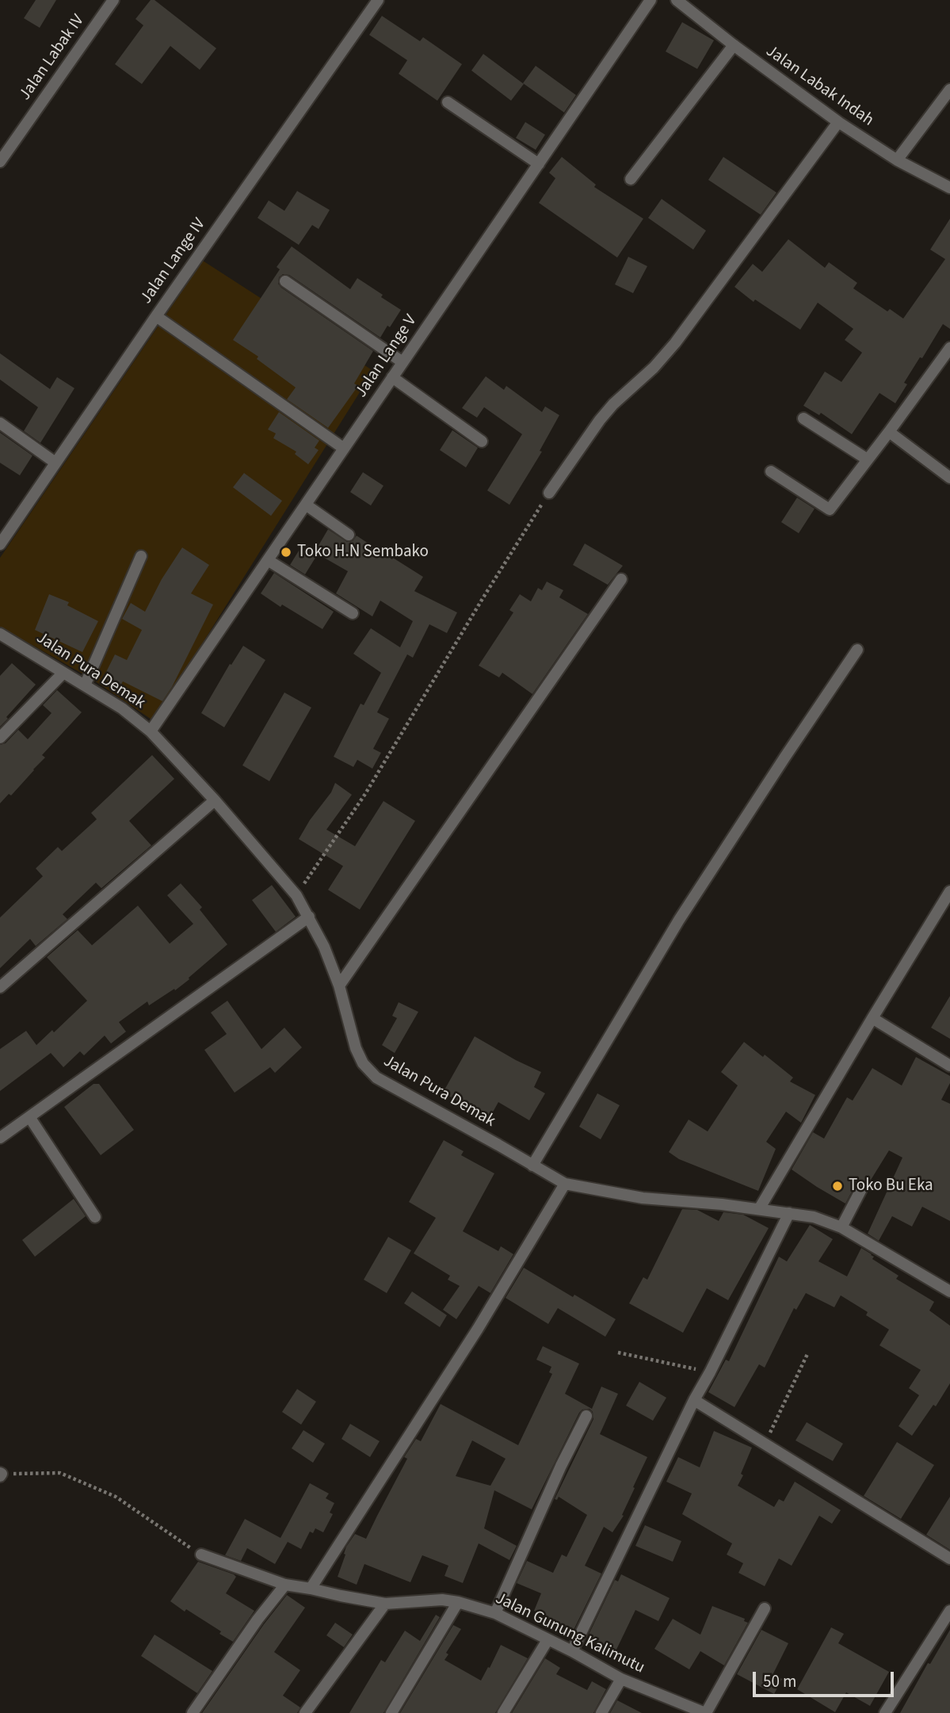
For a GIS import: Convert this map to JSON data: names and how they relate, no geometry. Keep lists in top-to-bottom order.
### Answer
{
  "streets": {
    "street": [
      "Jalan Labak IV",
      "Jalan Labak Indah",
      "Jalan Lange IV",
      "Jalan Lange V",
      "Jalan Pura Demak",
      "Jalan Gunung Kalimutu"
    ]
  },
  "crossings": [
    ["Jalan Lange V", "Jalan Pura Demak"]
  ],
  "places": ["Toko H.N Sembako", "Toko Bu Eka"],
  "scale_bar": "50 m"
}
